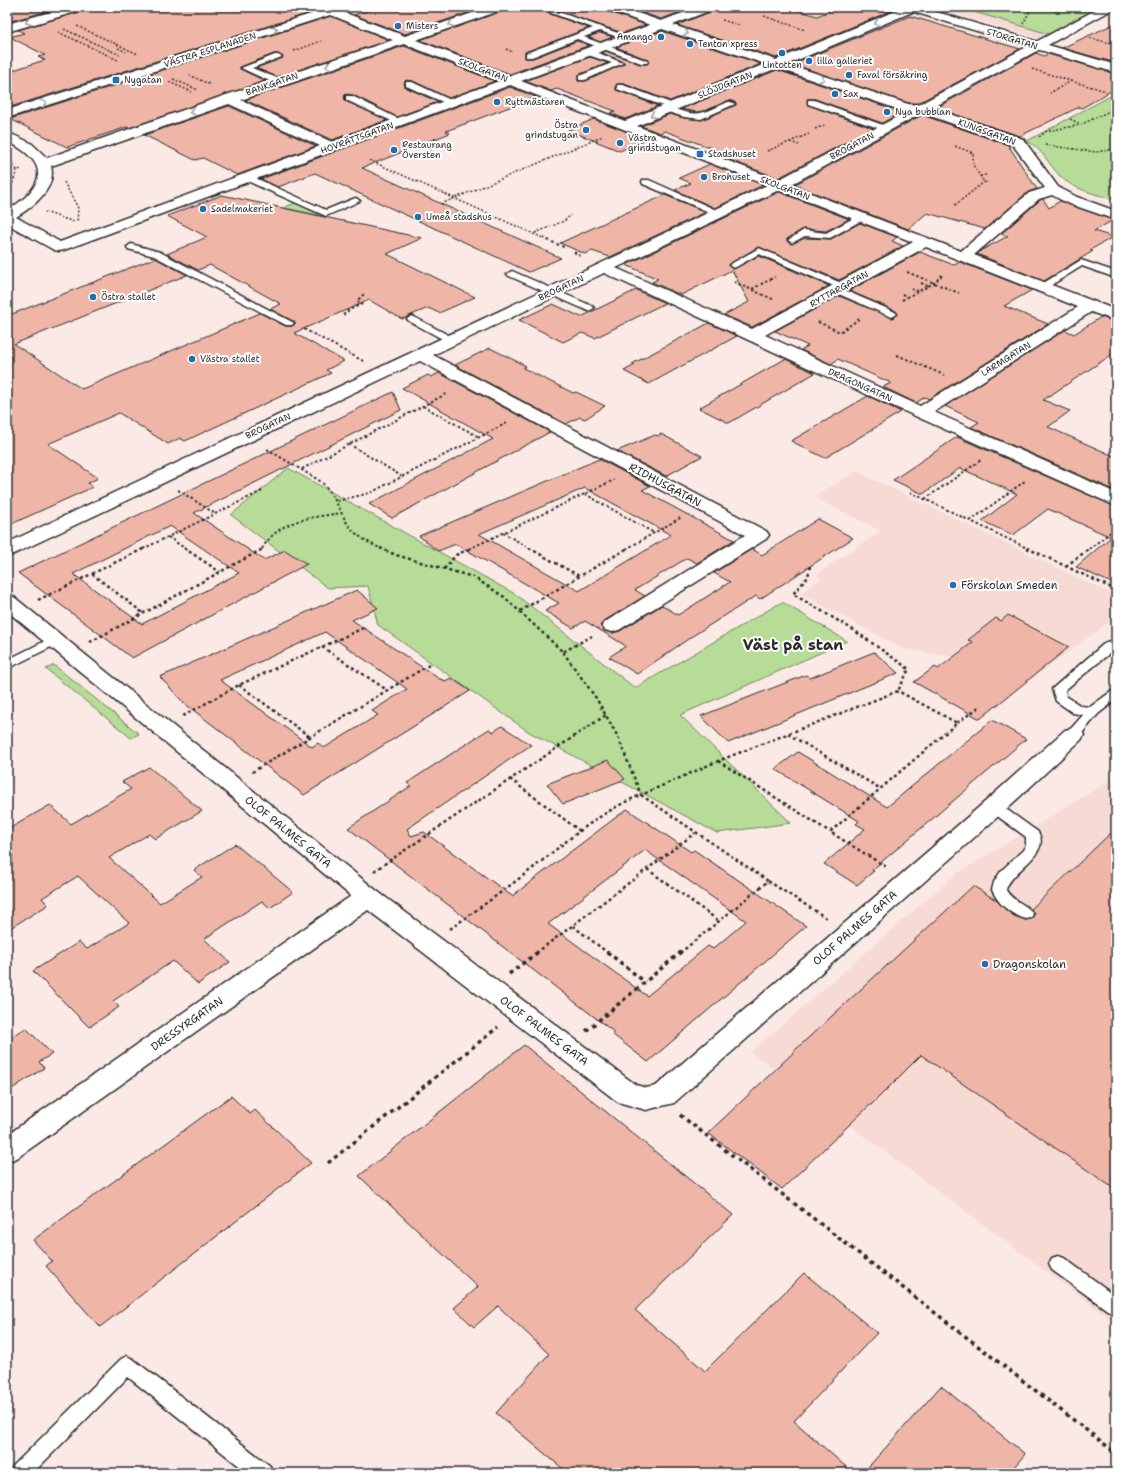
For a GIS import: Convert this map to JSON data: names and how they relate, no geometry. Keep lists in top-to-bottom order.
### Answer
{
  "streets": {
    "street": [
      "STORGATAN",
      "VÄSTRA ESPLANADEN",
      "SKOLGATAN",
      "BANKGATAN",
      "SLÖJDGATAN",
      "KUNGSGATAN",
      "HOVRÄTTSGATAN",
      "BROGATAN",
      "RYTTARGATAN",
      "LARMGATAN",
      "DRAGONGATAN",
      "RIDHUSGATAN",
      "OLOF PALMES GATA",
      "DRESSYRGATAN"
    ]
  },
  "crossings": [
    ["STORGATAN", "SLÖJDGATAN"],
    ["STORGATAN", "BROGATAN"],
    ["VÄSTRA ESPLANADEN", "SKOLGATAN"],
    ["SKOLGATAN", "BANKGATAN"],
    ["SKOLGATAN", "SLÖJDGATAN"],
    ["SKOLGATAN", "HOVRÄTTSGATAN"],
    ["SKOLGATAN", "BROGATAN"],
    ["SKOLGATAN", "RYTTARGATAN"],
    ["SKOLGATAN", "LARMGATAN"],
    ["SLÖJDGATAN", "KUNGSGATAN"],
    ["KUNGSGATAN", "HOVRÄTTSGATAN"],
    ["KUNGSGATAN", "BROGATAN"],
    ["BROGATAN", "DRAGONGATAN"],
    ["BROGATAN", "RIDHUSGATAN"],
    ["RYTTARGATAN", "DRAGONGATAN"],
    ["LARMGATAN", "DRAGONGATAN"],
    ["OLOF PALMES GATA", "DRESSYRGATAN"]
  ],
  "one_way": ["BANKGATAN", "SLÖJDGATAN", "KUNGSGATAN"],
  "districts": ["Väst på stan"],
  "places": {
    "other": [
      "Misters",
      "Amango",
      "Tenton xpress",
      "Lintotten",
      "lilla galleriet",
      "Faval försäkring",
      "Sax",
      "Ryttmästaren",
      "Nya bubblan",
      "Östra grindstugan",
      "Västra grindstugan",
      "Restaurang Översten",
      "Brohuset",
      "Sadelmakeriet",
      "Umeå stadshus",
      "Östra stallet",
      "Västra stallet",
      "Förskolan Smeden",
      "Dragonskolan"
    ],
    "transit": ["Nygatan", "Stadshuset"]
  }
}
